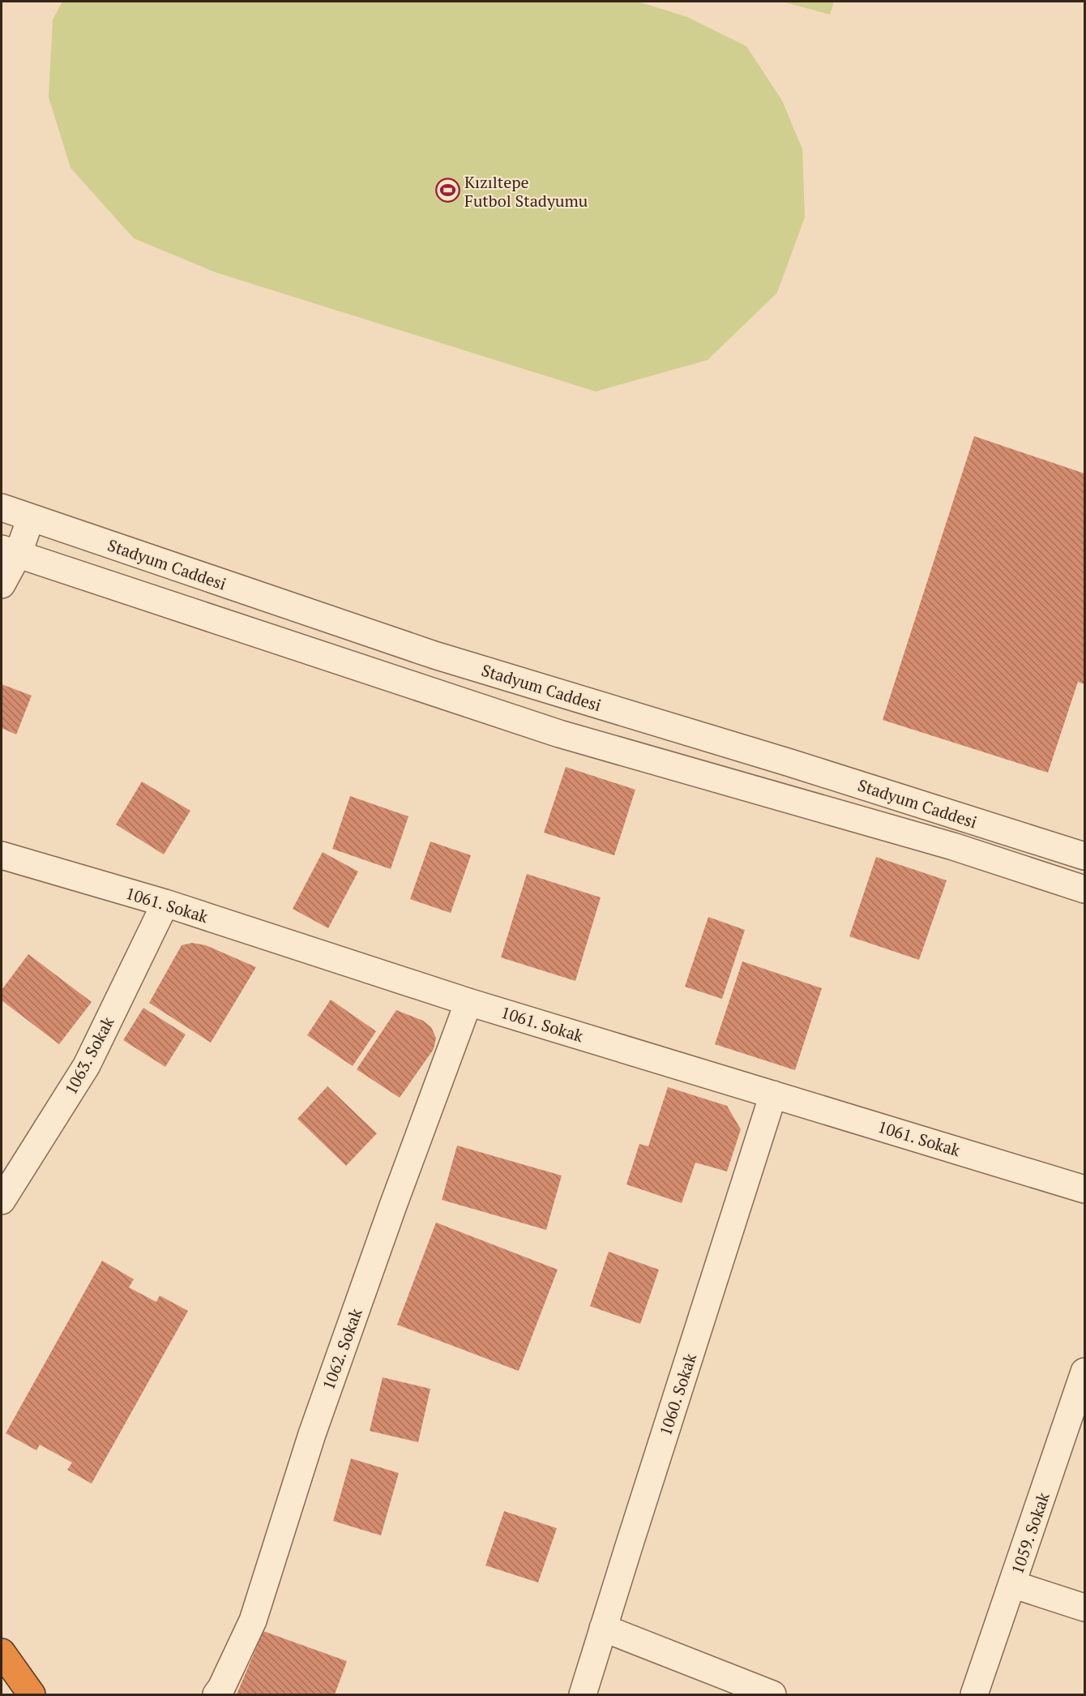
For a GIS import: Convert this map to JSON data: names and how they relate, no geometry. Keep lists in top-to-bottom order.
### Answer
{
  "streets": {
    "street": [
      "Stadyum Caddesi",
      "1061. Sokak",
      "1063. Sokak",
      "1062. Sokak",
      "1060. Sokak",
      "1059. Sokak"
    ]
  },
  "crossings": [
    ["1061. Sokak", "1063. Sokak"],
    ["1061. Sokak", "1062. Sokak"],
    ["1061. Sokak", "1060. Sokak"]
  ],
  "places": {
    "sports": ["Kızıltepe Futbol Stadyumu"]
  }
}
